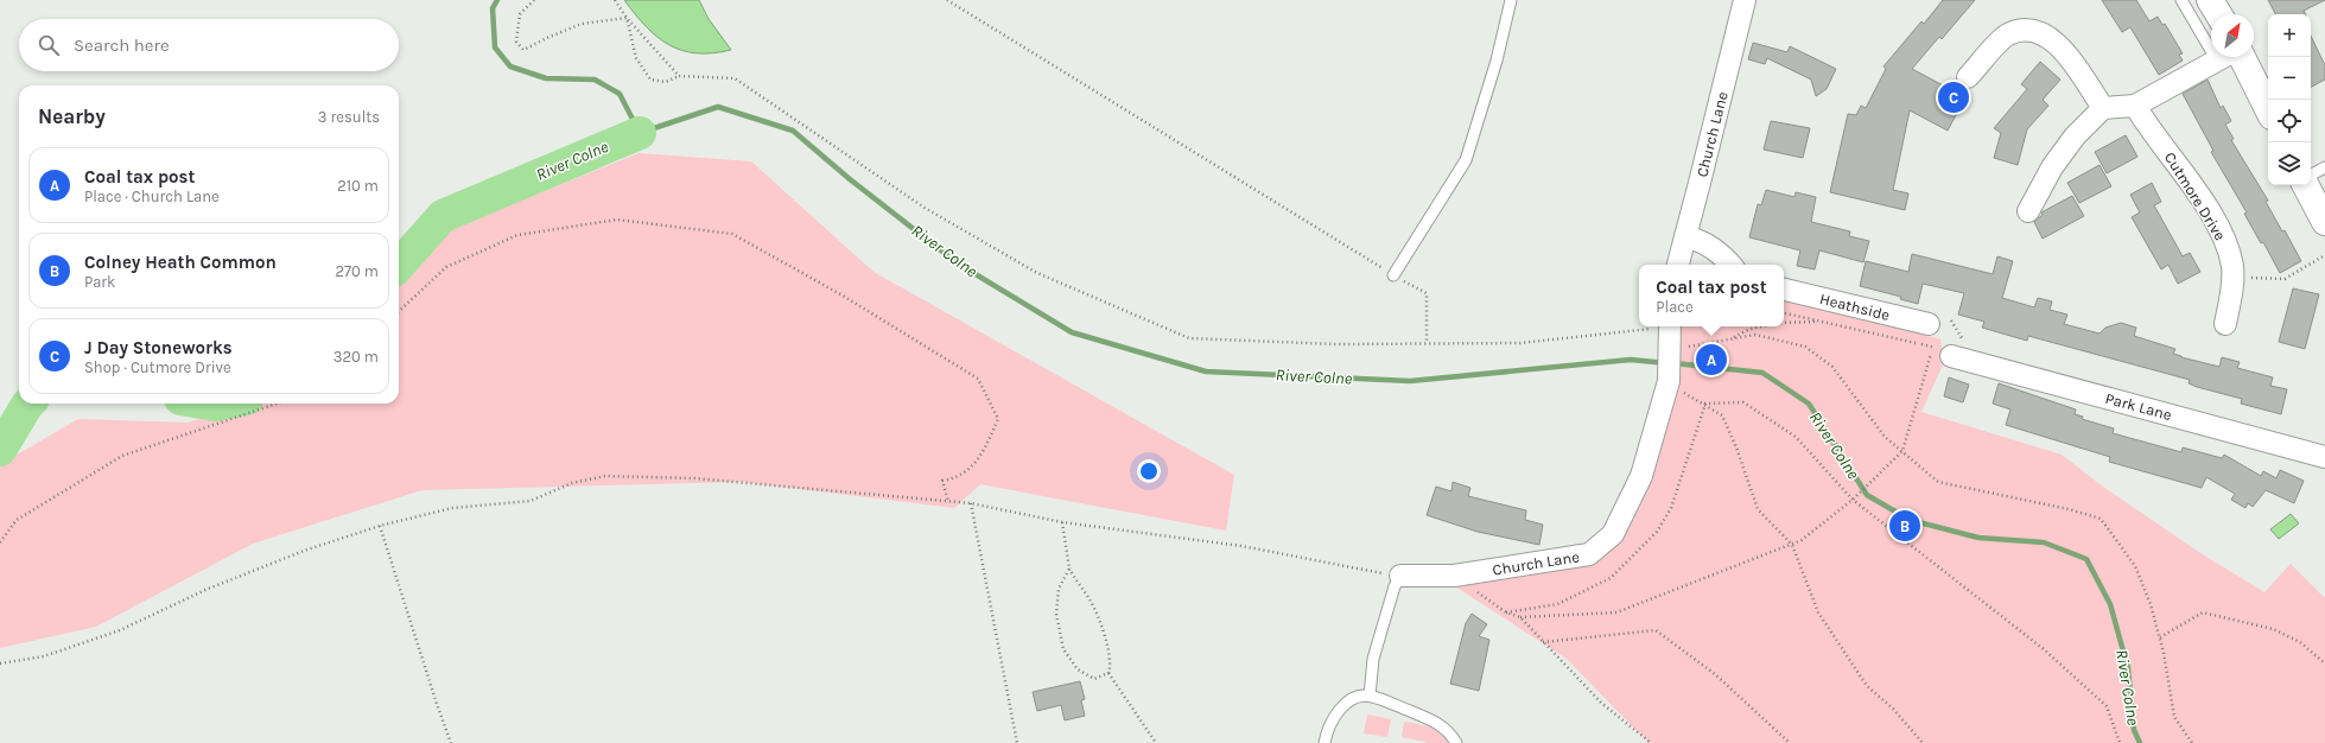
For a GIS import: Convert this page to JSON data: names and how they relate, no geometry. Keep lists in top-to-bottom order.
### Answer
{
  "streets": {
    "street": [
      "Church Lane",
      "Cutmore Drive",
      "Heathside",
      "Park Lane"
    ]
  },
  "water": ["River Colne"],
  "north": "top right",
  "page": {
    "map_buttons": ["+", "−"],
    "search": "Search here",
    "pins": ["C", "A", "B"],
    "heading": ["Nearby", "3 results"],
    "list": [
      {
        "mark": "A",
        "name": "Coal tax post",
        "note": "Place · Church Lane",
        "value": "210 m"
      },
      {
        "mark": "B",
        "name": "Colney Heath Common",
        "note": "Park",
        "value": "270 m"
      },
      {
        "mark": "C",
        "name": "J Day Stoneworks",
        "note": "Shop · Cutmore Drive",
        "value": "320 m"
      }
    ],
    "popup": ["Coal tax post", "Place"]
  }
}
